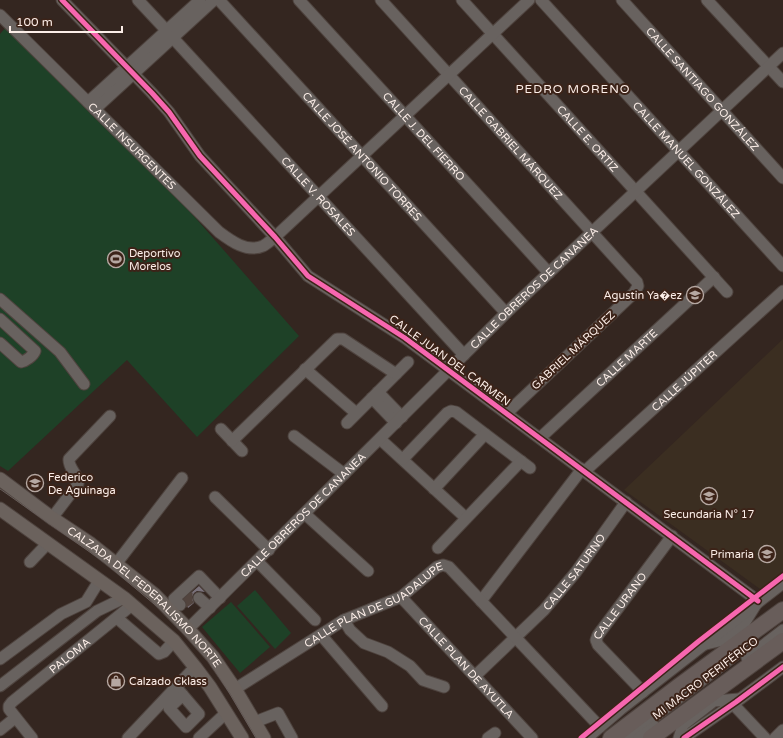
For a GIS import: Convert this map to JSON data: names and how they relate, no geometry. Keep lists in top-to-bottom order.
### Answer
{
  "streets": {
    "main road": ["CALZADA DEL FEDERALISMO NORTE"],
    "street": [
      "CALLE SANTIAGO GONZÁLEZ",
      "CALLE J. DEL FIERRO",
      "CALLE E. ORTIZ",
      "CALLE GABRIEL MÁRQUEZ",
      "CALLE INSURGENTES",
      "CALLE JOSÉ ANTONIO TORRES",
      "CALLE MANUEL GONZÁLEZ",
      "CALLE V. ROSALES",
      "CALLE OBREROS DE CANANEA",
      "GABRIEL MÁRQUEZ",
      "CALLE MARTE",
      "CALLE JUAN DEL CARMEN",
      "CALLE JÚPITER",
      "CALLE SATURNO",
      "CALLE PLAN DE GUADALUPE",
      "CALLE URANO",
      "PALOMA",
      "CALLE PLAN DE AYUTLA",
      "MI MACRO PERIFÉRICO"
    ]
  },
  "crossings": [
    ["CALLE SANTIAGO GONZÁLEZ", "CALLE OBREROS DE CANANEA"],
    ["CALLE J. DEL FIERRO", "CALLE INSURGENTES"],
    ["CALLE J. DEL FIERRO", "CALLE OBREROS DE CANANEA"],
    ["CALLE E. ORTIZ", "CALLE INSURGENTES"],
    ["CALLE E. ORTIZ", "CALLE OBREROS DE CANANEA"],
    ["CALLE E. ORTIZ", "CALLE MARTE"],
    ["CALLE GABRIEL MÁRQUEZ", "CALLE INSURGENTES"],
    ["CALLE GABRIEL MÁRQUEZ", "CALLE OBREROS DE CANANEA"],
    ["CALLE GABRIEL MÁRQUEZ", "GABRIEL MÁRQUEZ"],
    ["CALLE INSURGENTES", "CALLE JOSÉ ANTONIO TORRES"],
    ["CALLE INSURGENTES", "CALLE V. ROSALES"],
    ["CALLE INSURGENTES", "CALLE JUAN DEL CARMEN"],
    ["CALLE JOSÉ ANTONIO TORRES", "CALLE OBREROS DE CANANEA"],
    ["CALLE MANUEL GONZÁLEZ", "CALLE OBREROS DE CANANEA"],
    ["CALLE V. ROSALES", "CALLE OBREROS DE CANANEA"],
    ["CALLE OBREROS DE CANANEA", "CALLE JUAN DEL CARMEN"],
    ["CALLE OBREROS DE CANANEA", "CALZADA DEL FEDERALISMO NORTE"],
    ["GABRIEL MÁRQUEZ", "CALLE JUAN DEL CARMEN"],
    ["CALLE MARTE", "CALLE JUAN DEL CARMEN"],
    ["CALLE JUAN DEL CARMEN", "CALLE JÚPITER"],
    ["CALLE JUAN DEL CARMEN", "CALLE SATURNO"],
    ["CALLE JUAN DEL CARMEN", "CALLE URANO"],
    ["CALLE JÚPITER", "CALLE PLAN DE GUADALUPE"],
    ["CALLE SATURNO", "CALLE PLAN DE GUADALUPE"],
    ["CALLE SATURNO", "CALLE PLAN DE AYUTLA"],
    ["CALZADA DEL FEDERALISMO NORTE", "CALLE PLAN DE GUADALUPE"],
    ["CALZADA DEL FEDERALISMO NORTE", "PALOMA"],
    ["CALLE PLAN DE GUADALUPE", "CALLE PLAN DE AYUTLA"]
  ],
  "districts": ["PEDRO MORENO"],
  "places": {
    "sports": ["Deportivo Morelos"],
    "school or university": [
      "Agustin Ya�ez",
      "Federico De Aguinaga",
      "Secundaria N° 17",
      "Primaria"
    ],
    "shop": ["Calzado Cklass"]
  },
  "scale_bar": "100 m"
}
